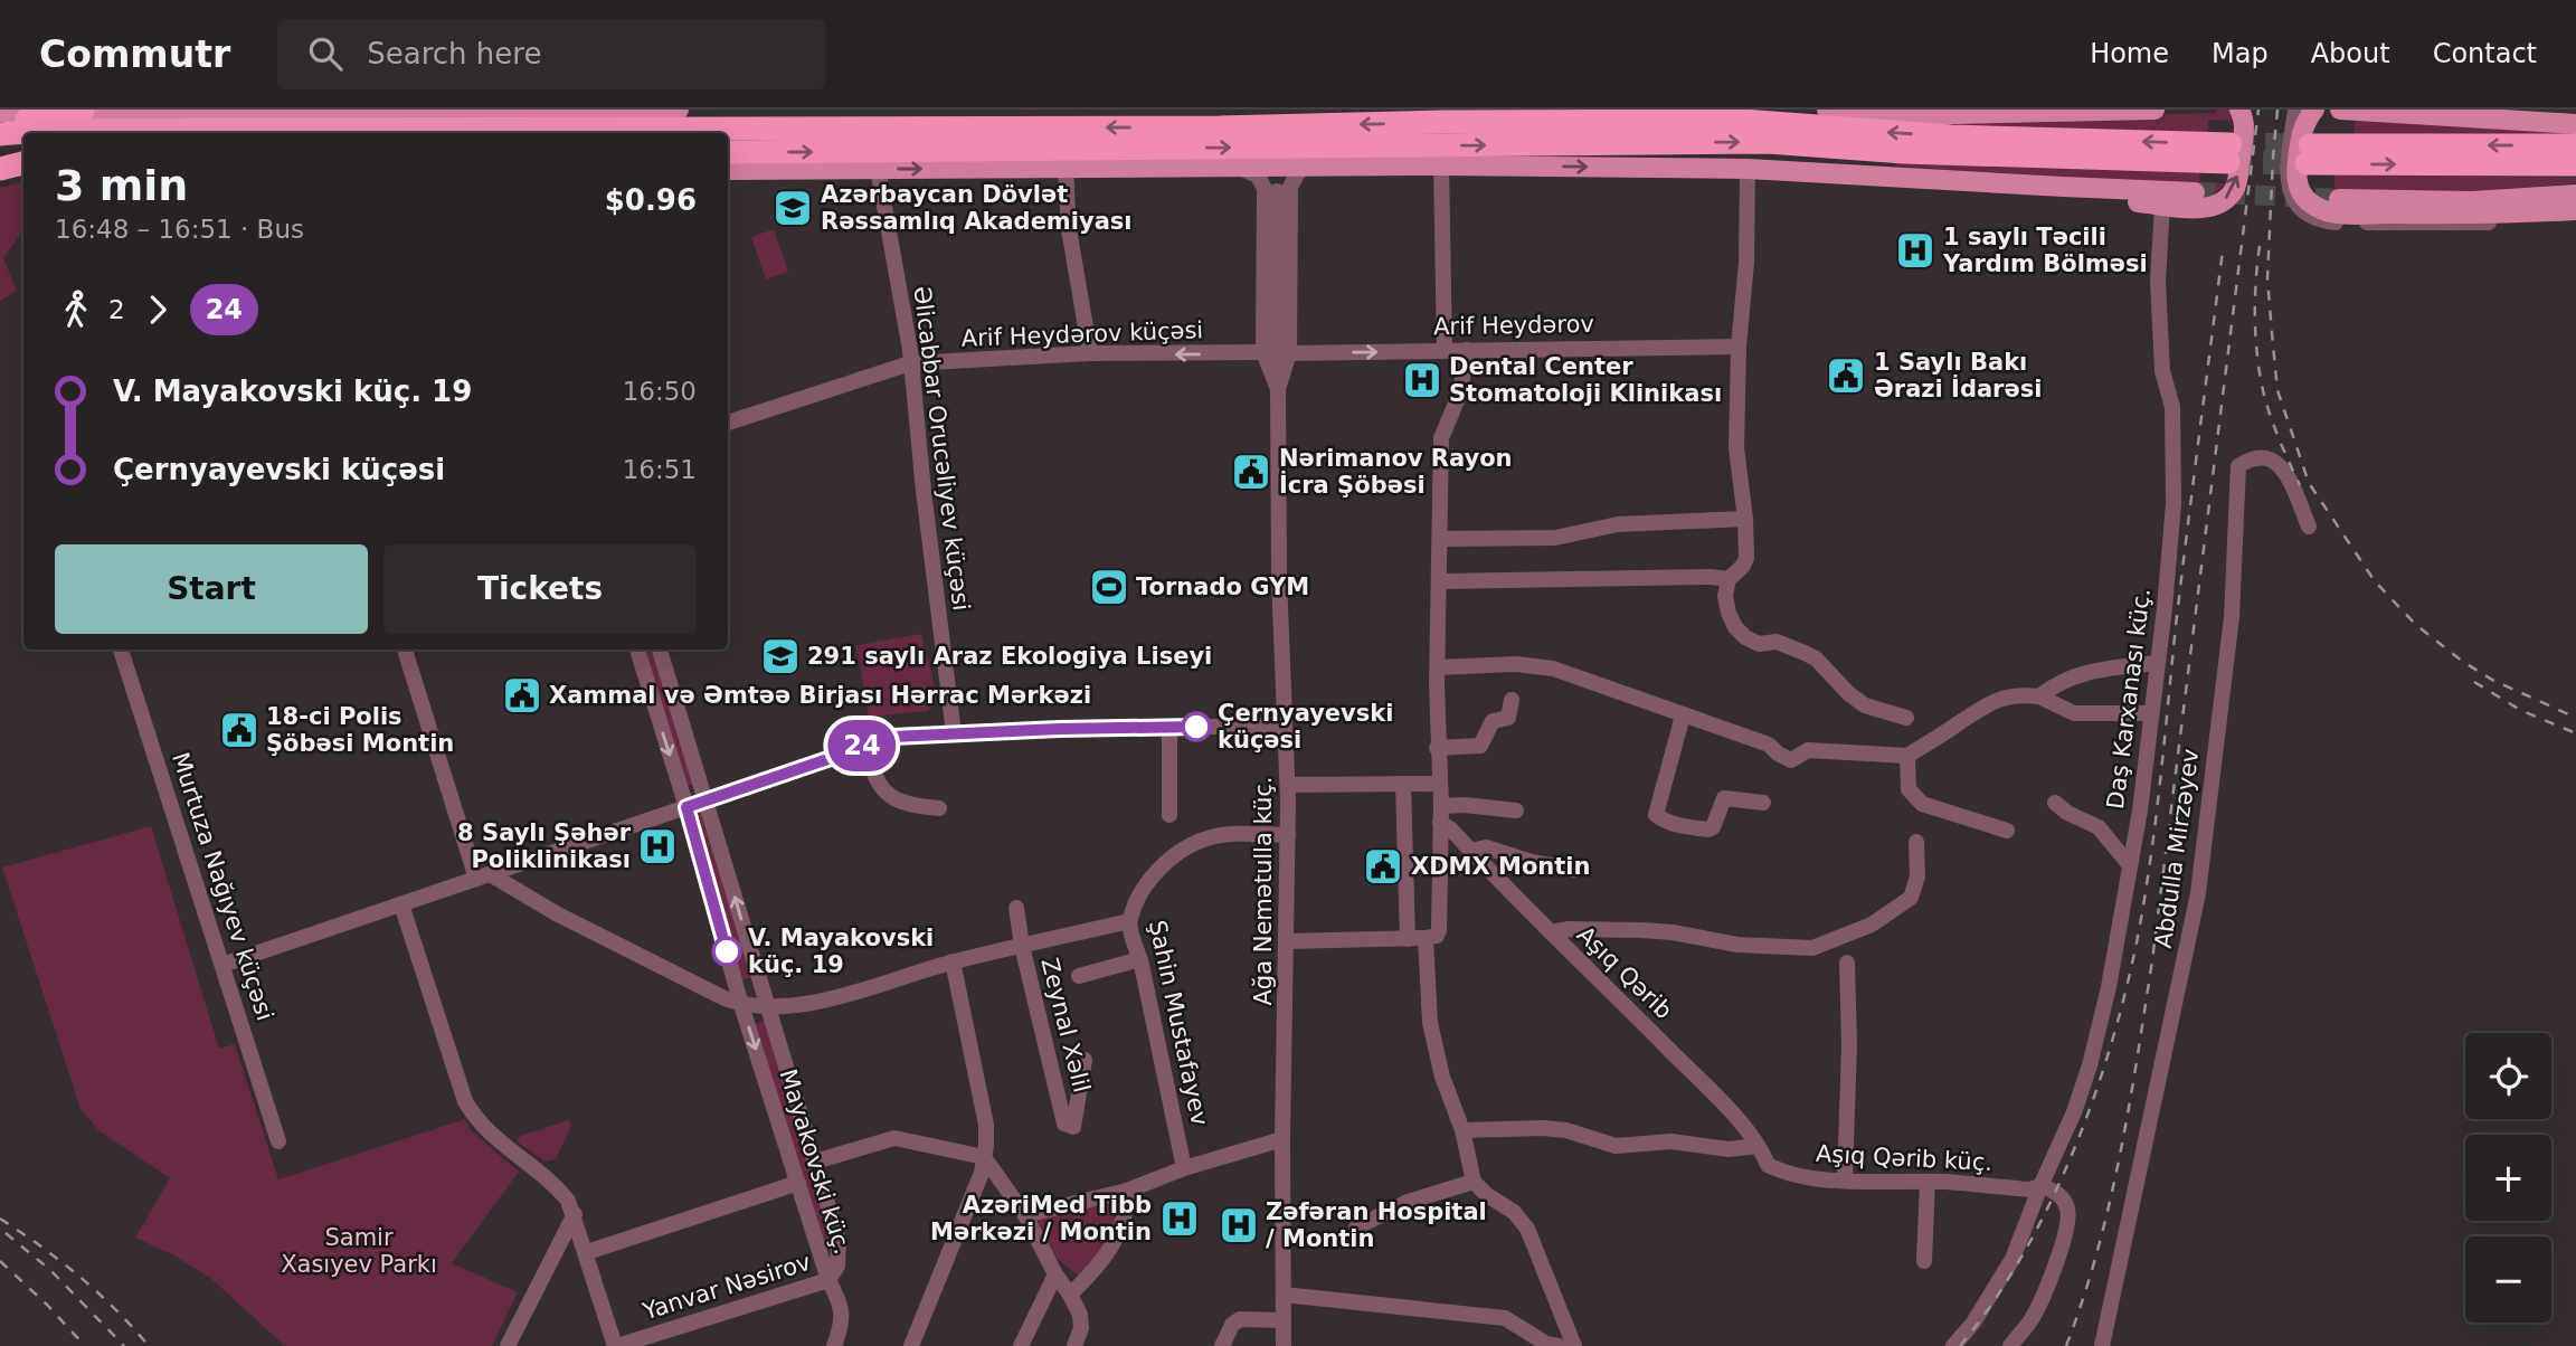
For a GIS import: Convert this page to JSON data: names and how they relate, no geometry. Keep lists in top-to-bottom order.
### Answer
{
  "streets": {
    "street": [
      "Arif Heydərov",
      "Arif Heydərov küçəsi",
      "Əlicabbar Orucəliyev küçəsi",
      "Daş Karxanası küç.",
      "Abdulla Mirzəyev",
      "Murtuza Nağıyev küçəsi",
      "Ağa Nemətulla küç.",
      "Aşıq Qərib",
      "Şahin Mustafayev",
      "Zeynal Xəlil",
      "Aşıq Qərib küç.",
      "Mayakovski küç.",
      "Yanvar Nəsirov"
    ]
  },
  "crossings": [
    ["Arif Heydərov", "Ağa Nemətulla küç."],
    ["Arif Heydərov küçəsi", "Əlicabbar Orucəliyev küçəsi"],
    ["Arif Heydərov küçəsi", "Ağa Nemətulla küç."],
    ["Daş Karxanası küç.", "Aşıq Qərib küç."],
    ["Ağa Nemətulla küç.", "Şahin Mustafayev"],
    ["Aşıq Qərib", "Aşıq Qərib küç."],
    ["Mayakovski küç.", "Yanvar Nəsirov"]
  ],
  "parks": ["Samir Xasıyev Parkı"],
  "places": {
    "school or university": ["Azərbaycan Dövlət Rəssamlıq Akademiyası", "291 saylı Araz Ekologiya Liseyi"],
    "hospital": [
      "1 saylı Təcili Yardım Bölməsi",
      "Dental Center Stomatoloji Klinikası",
      "8 Saylı Şəhər Poliklinikası",
      "AzəriMed Tibb Mərkəzi / Montin",
      "Zəfəran Hospital / Montin"
    ],
    "public building": [
      "1 Saylı Bakı Ərazi İdarəsi",
      "Nərimanov Rayon İcra Şöbəsi",
      "Xammal və Əmtəə Birjası Hərrac Mərkəzi",
      "18-ci Polis Şöbəsi Montin",
      "XDMX Montin"
    ],
    "sports": ["Tornado GYM"],
    "other": ["Çernyayevski küçəsi", "V. Mayakovski küç. 19"]
  },
  "lines": ["bus line 24"],
  "page": {
    "header": "Commutr",
    "search": "Search here",
    "nav": [
      "Home",
      "Map",
      "About",
      "Contact"
    ],
    "on_map": "24",
    "heading": ["3 min", "16:48 – 16:51 · Bus", "$0.96"],
    "legs": ["2", "24"],
    "list": [
      {
        "name": "V. Mayakovski küç. 19",
        "value": "16:50"
      },
      {
        "name": "Çernyayevski küçəsi",
        "value": "16:51"
      }
    ],
    "buttons": ["Start", "Tickets"],
    "map_buttons": ["+", "−"]
  }
}
